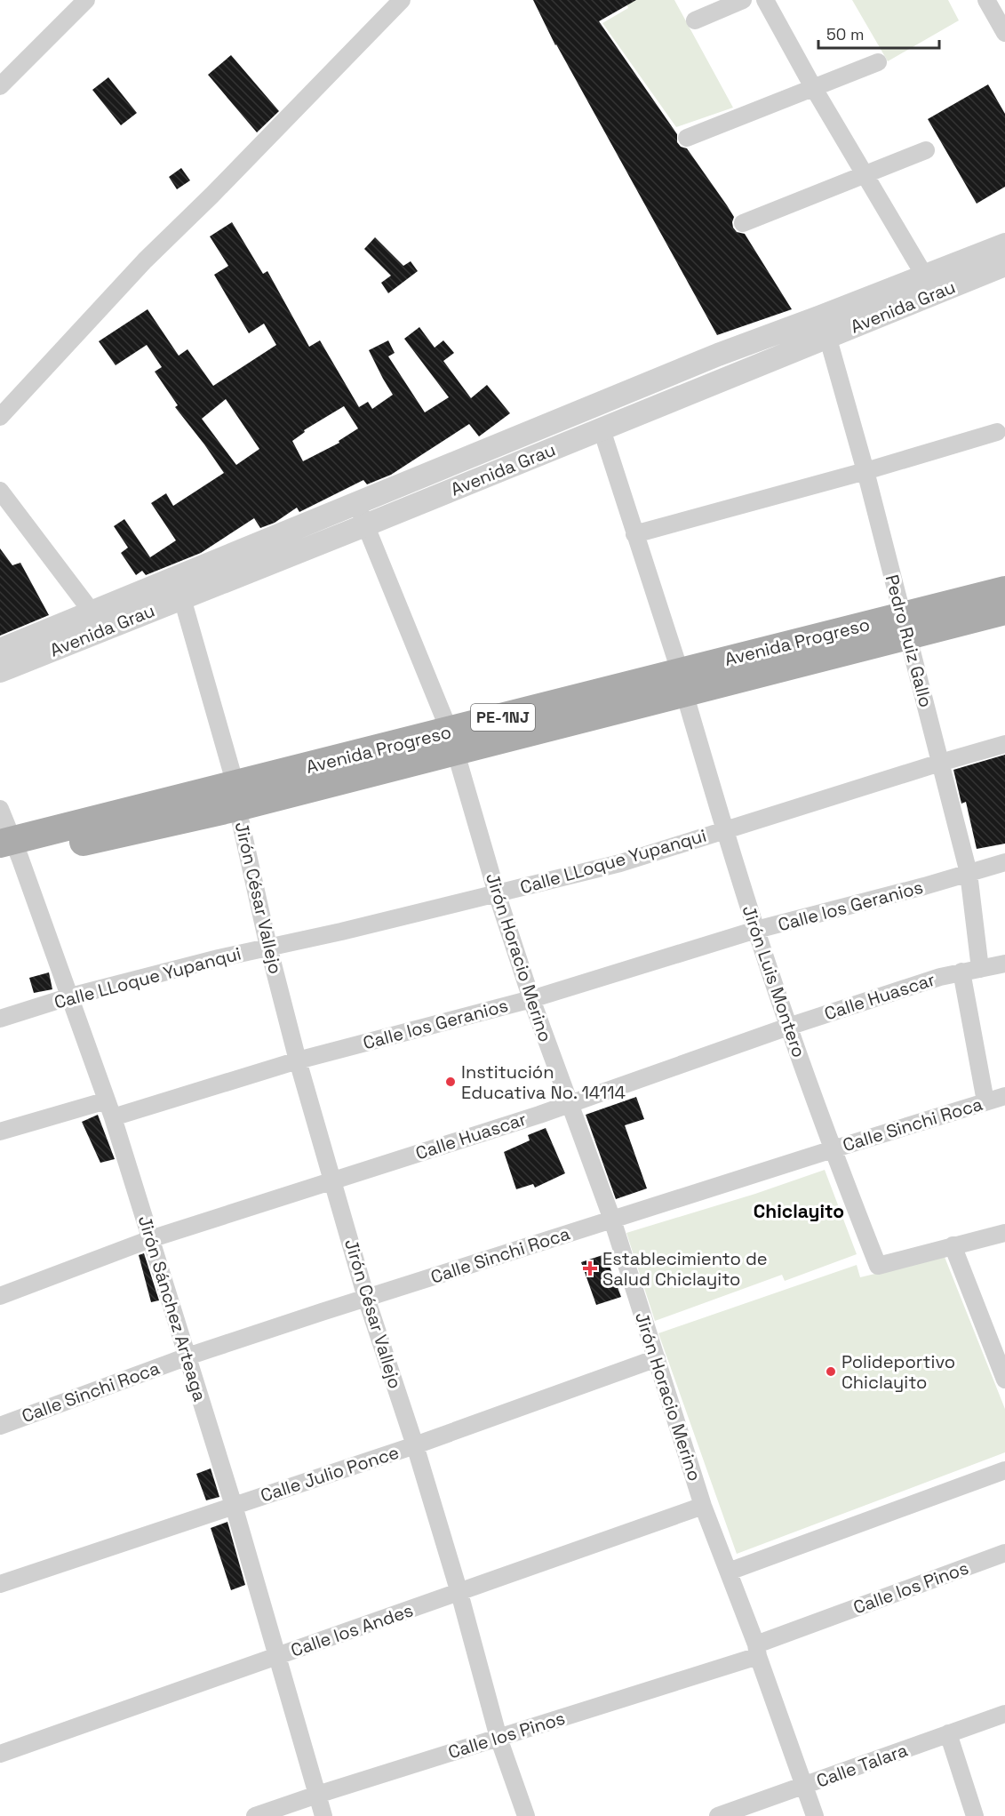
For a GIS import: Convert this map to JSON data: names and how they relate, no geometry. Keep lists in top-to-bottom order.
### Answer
{
  "streets": {
    "main road": ["Avenida Progreso", "PE-1NJ"],
    "street": [
      "Avenida Grau",
      "Pedro Ruiz Gallo",
      "Calle LLoque Yupanqui",
      "Jirón César Vallejo",
      "Calle los Geranios",
      "Jirón Horacio Merino",
      "Jirón Luis Montero",
      "Calle Huascar",
      "Calle Sinchi Roca",
      "Jirón Sánchez Arteaga",
      "Calle Julio Ponce",
      "Calle los Pinos",
      "Calle los Andes",
      "Calle Talara"
    ]
  },
  "crossings": [
    ["Avenida Grau", "Pedro Ruiz Gallo"],
    ["Avenida Grau", "Jirón César Vallejo"],
    ["Avenida Grau", "Jirón Horacio Merino"],
    ["Avenida Grau", "Jirón Luis Montero"],
    ["Pedro Ruiz Gallo", "Avenida Progreso"],
    ["Pedro Ruiz Gallo", "Calle LLoque Yupanqui"],
    ["Pedro Ruiz Gallo", "Calle los Geranios"],
    ["Pedro Ruiz Gallo", "Calle Huascar"],
    ["Avenida Progreso", "Jirón César Vallejo"],
    ["Avenida Progreso", "Jirón Horacio Merino"],
    ["Avenida Progreso", "Jirón Luis Montero"],
    ["Avenida Progreso", "Jirón Sánchez Arteaga"],
    ["Calle LLoque Yupanqui", "Jirón César Vallejo"],
    ["Calle LLoque Yupanqui", "Jirón Horacio Merino"],
    ["Calle LLoque Yupanqui", "Jirón Luis Montero"],
    ["Calle LLoque Yupanqui", "Jirón Sánchez Arteaga"],
    ["Jirón César Vallejo", "Calle los Geranios"],
    ["Jirón César Vallejo", "Calle Huascar"],
    ["Jirón César Vallejo", "Calle Sinchi Roca"],
    ["Jirón César Vallejo", "Calle Julio Ponce"],
    ["Jirón César Vallejo", "Calle los Pinos"],
    ["Jirón César Vallejo", "Calle los Andes"],
    ["Calle los Geranios", "Jirón Horacio Merino"],
    ["Calle los Geranios", "Jirón Luis Montero"],
    ["Calle los Geranios", "Jirón Sánchez Arteaga"],
    ["Jirón Horacio Merino", "Calle Huascar"],
    ["Jirón Horacio Merino", "Calle Sinchi Roca"],
    ["Jirón Horacio Merino", "Calle Julio Ponce"],
    ["Jirón Horacio Merino", "Calle los Pinos"],
    ["Jirón Horacio Merino", "Calle los Andes"],
    ["Jirón Horacio Merino", "Calle Talara"],
    ["Jirón Luis Montero", "Calle Huascar"],
    ["Jirón Luis Montero", "Calle Sinchi Roca"],
    ["Calle Huascar", "Jirón Sánchez Arteaga"],
    ["Calle Sinchi Roca", "Jirón Sánchez Arteaga"],
    ["Jirón Sánchez Arteaga", "Calle Julio Ponce"],
    ["Jirón Sánchez Arteaga", "Calle los Pinos"],
    ["Jirón Sánchez Arteaga", "Calle los Andes"]
  ],
  "districts": ["Chiclayito"],
  "places": {
    "other": ["Institución Educativa No. 14114", "Polideportivo Chiclayito"],
    "health": ["Establecimiento de Salud Chiclayito"]
  },
  "scale_bar": "50 m"
}
